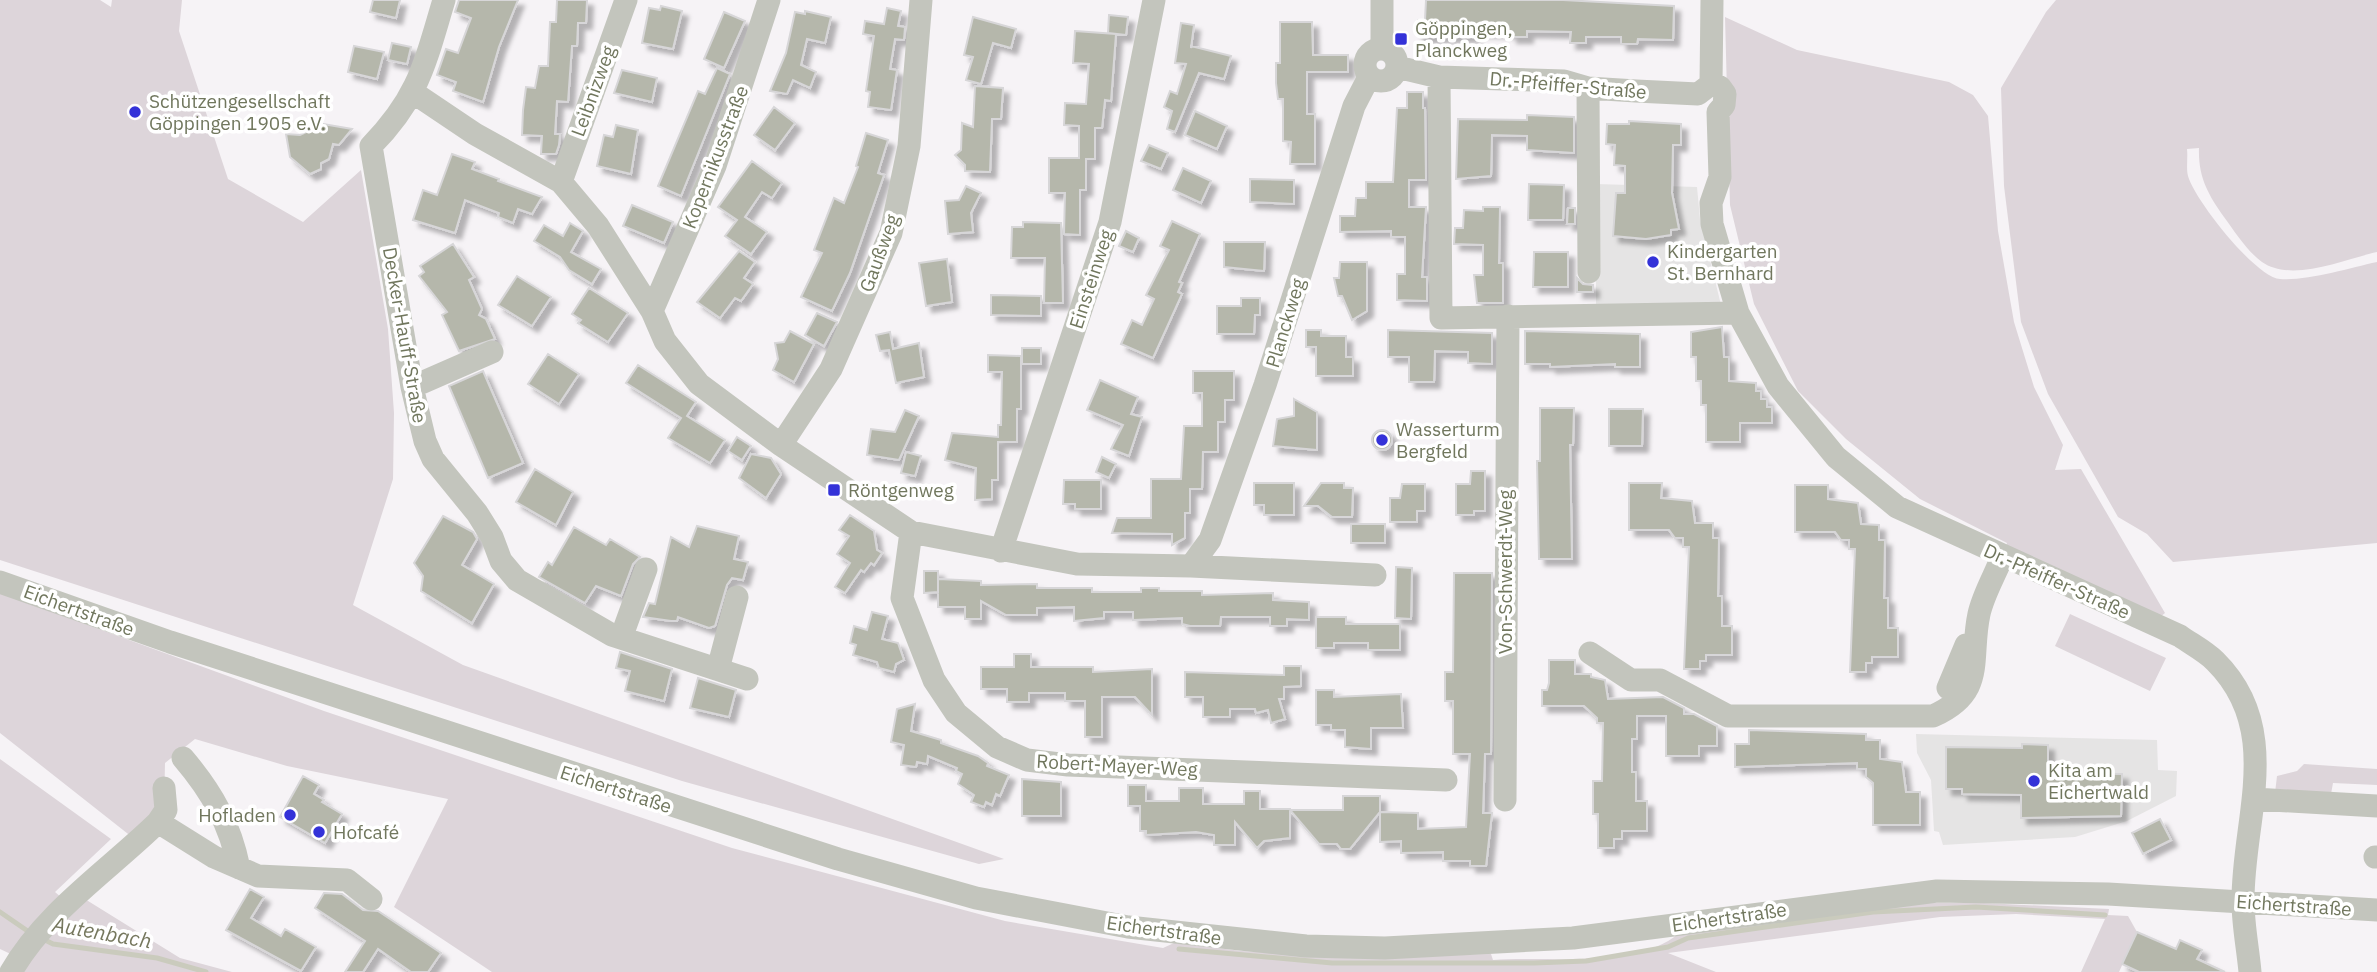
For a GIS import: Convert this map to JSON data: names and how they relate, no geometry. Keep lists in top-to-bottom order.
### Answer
{
  "streets": {
    "street": [
      "Dr.-Pfeiffer-Straße",
      "Leibnizweg",
      "Kopernikusstraße",
      "Gaußweg",
      "Einsteinweg",
      "Planckweg",
      "Decker-Hauff-Straße",
      "Von-Schwerdt-Weg",
      "Eichertstraße",
      "Robert-Mayer-Weg"
    ]
  },
  "crossings": [
    ["Dr.-Pfeiffer-Straße", "Planckweg"],
    ["Dr.-Pfeiffer-Straße", "Eichertstraße"]
  ],
  "water": ["Autenbach"],
  "places": {
    "transit": ["Göppingen, Planckweg", "Röntgenweg"],
    "other": [
      "Schützengesellschaft Göppingen 1905 e.V.",
      "Kindergarten St. Bernhard",
      "Wasserturm Bergfeld",
      "Kita am Eichertwald",
      "Hofladen",
      "Hofcafé"
    ]
  }
}
